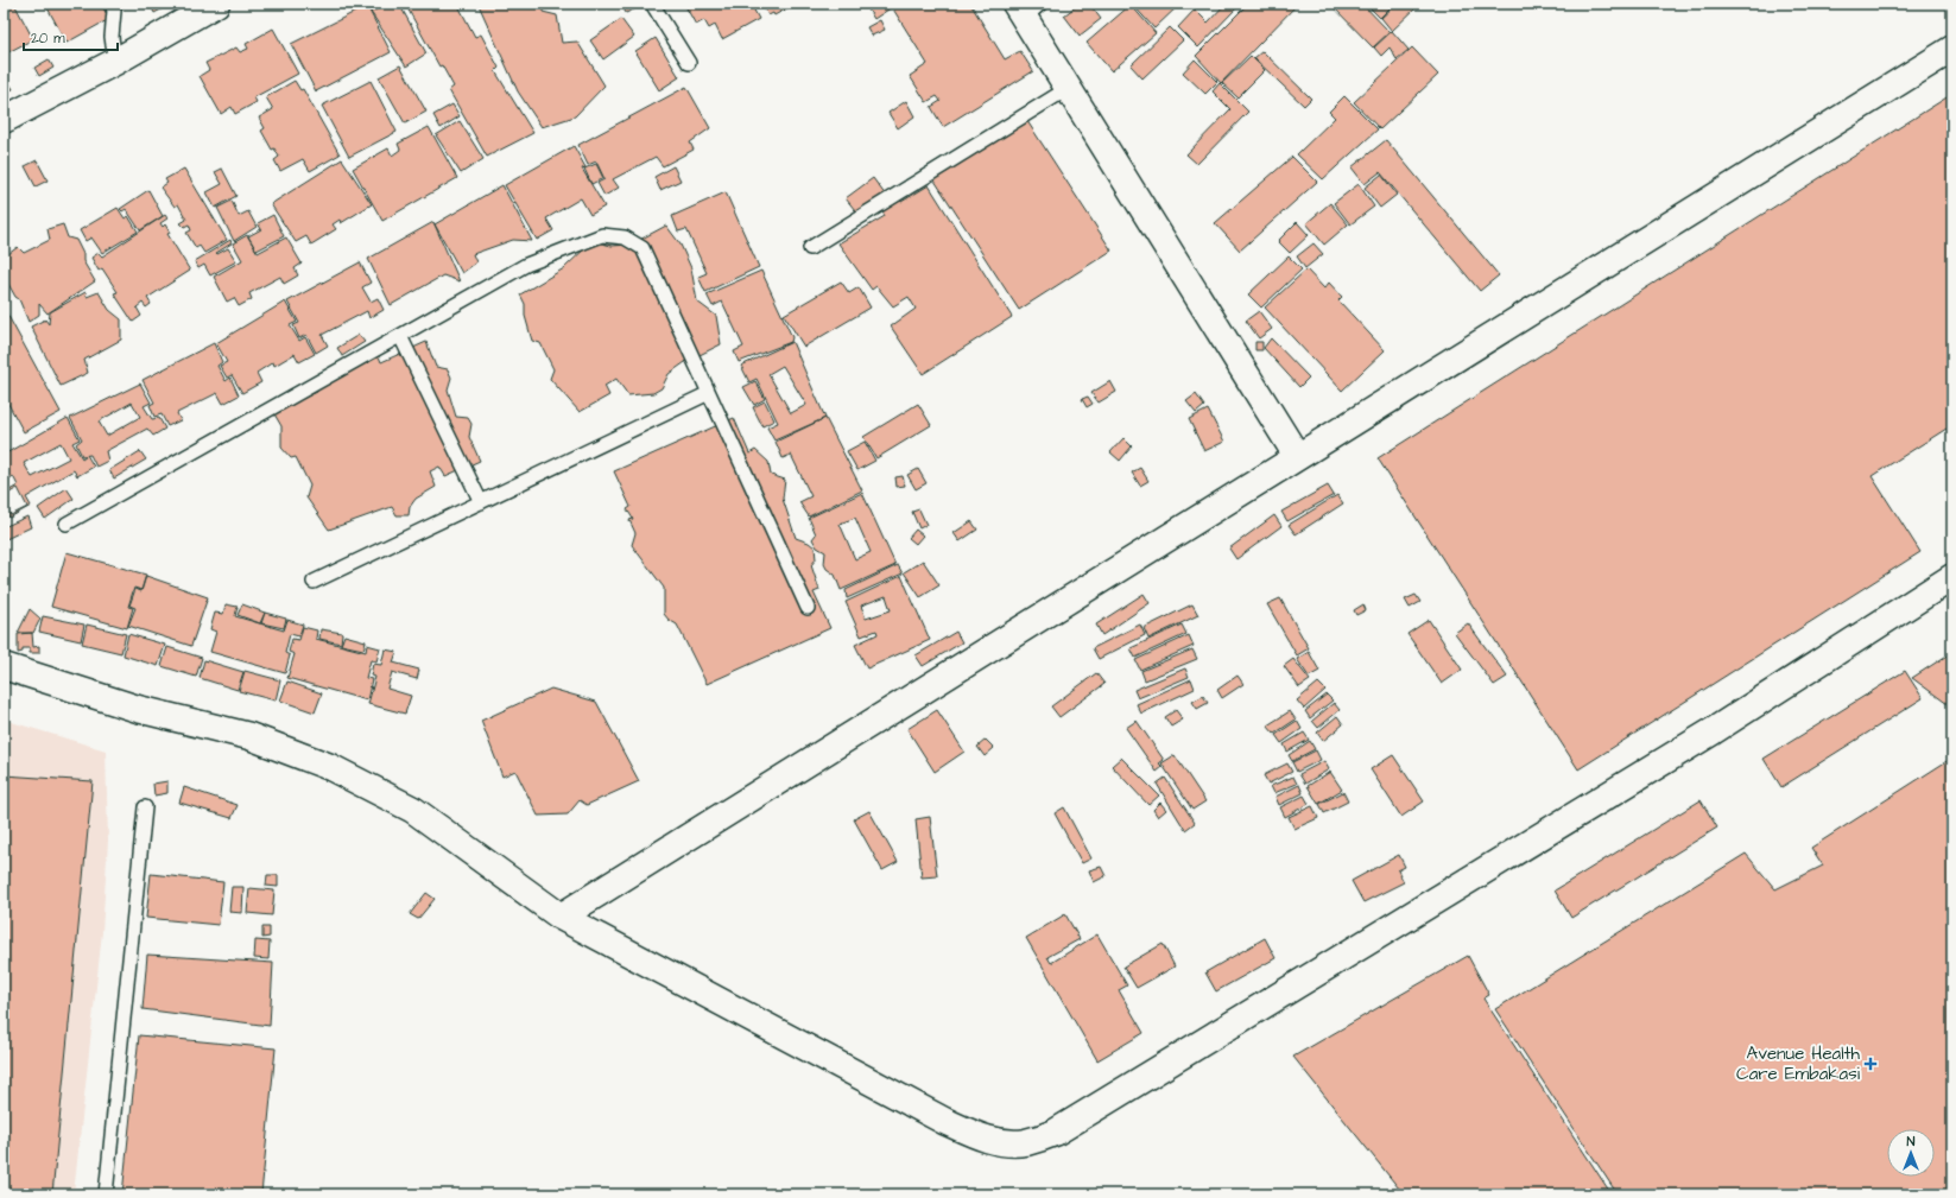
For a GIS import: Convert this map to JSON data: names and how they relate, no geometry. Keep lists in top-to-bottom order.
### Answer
{
  "places": {
    "health": ["Avenue Health Care Embakasi"]
  },
  "scale_bar": "20 m",
  "north": "top"
}
